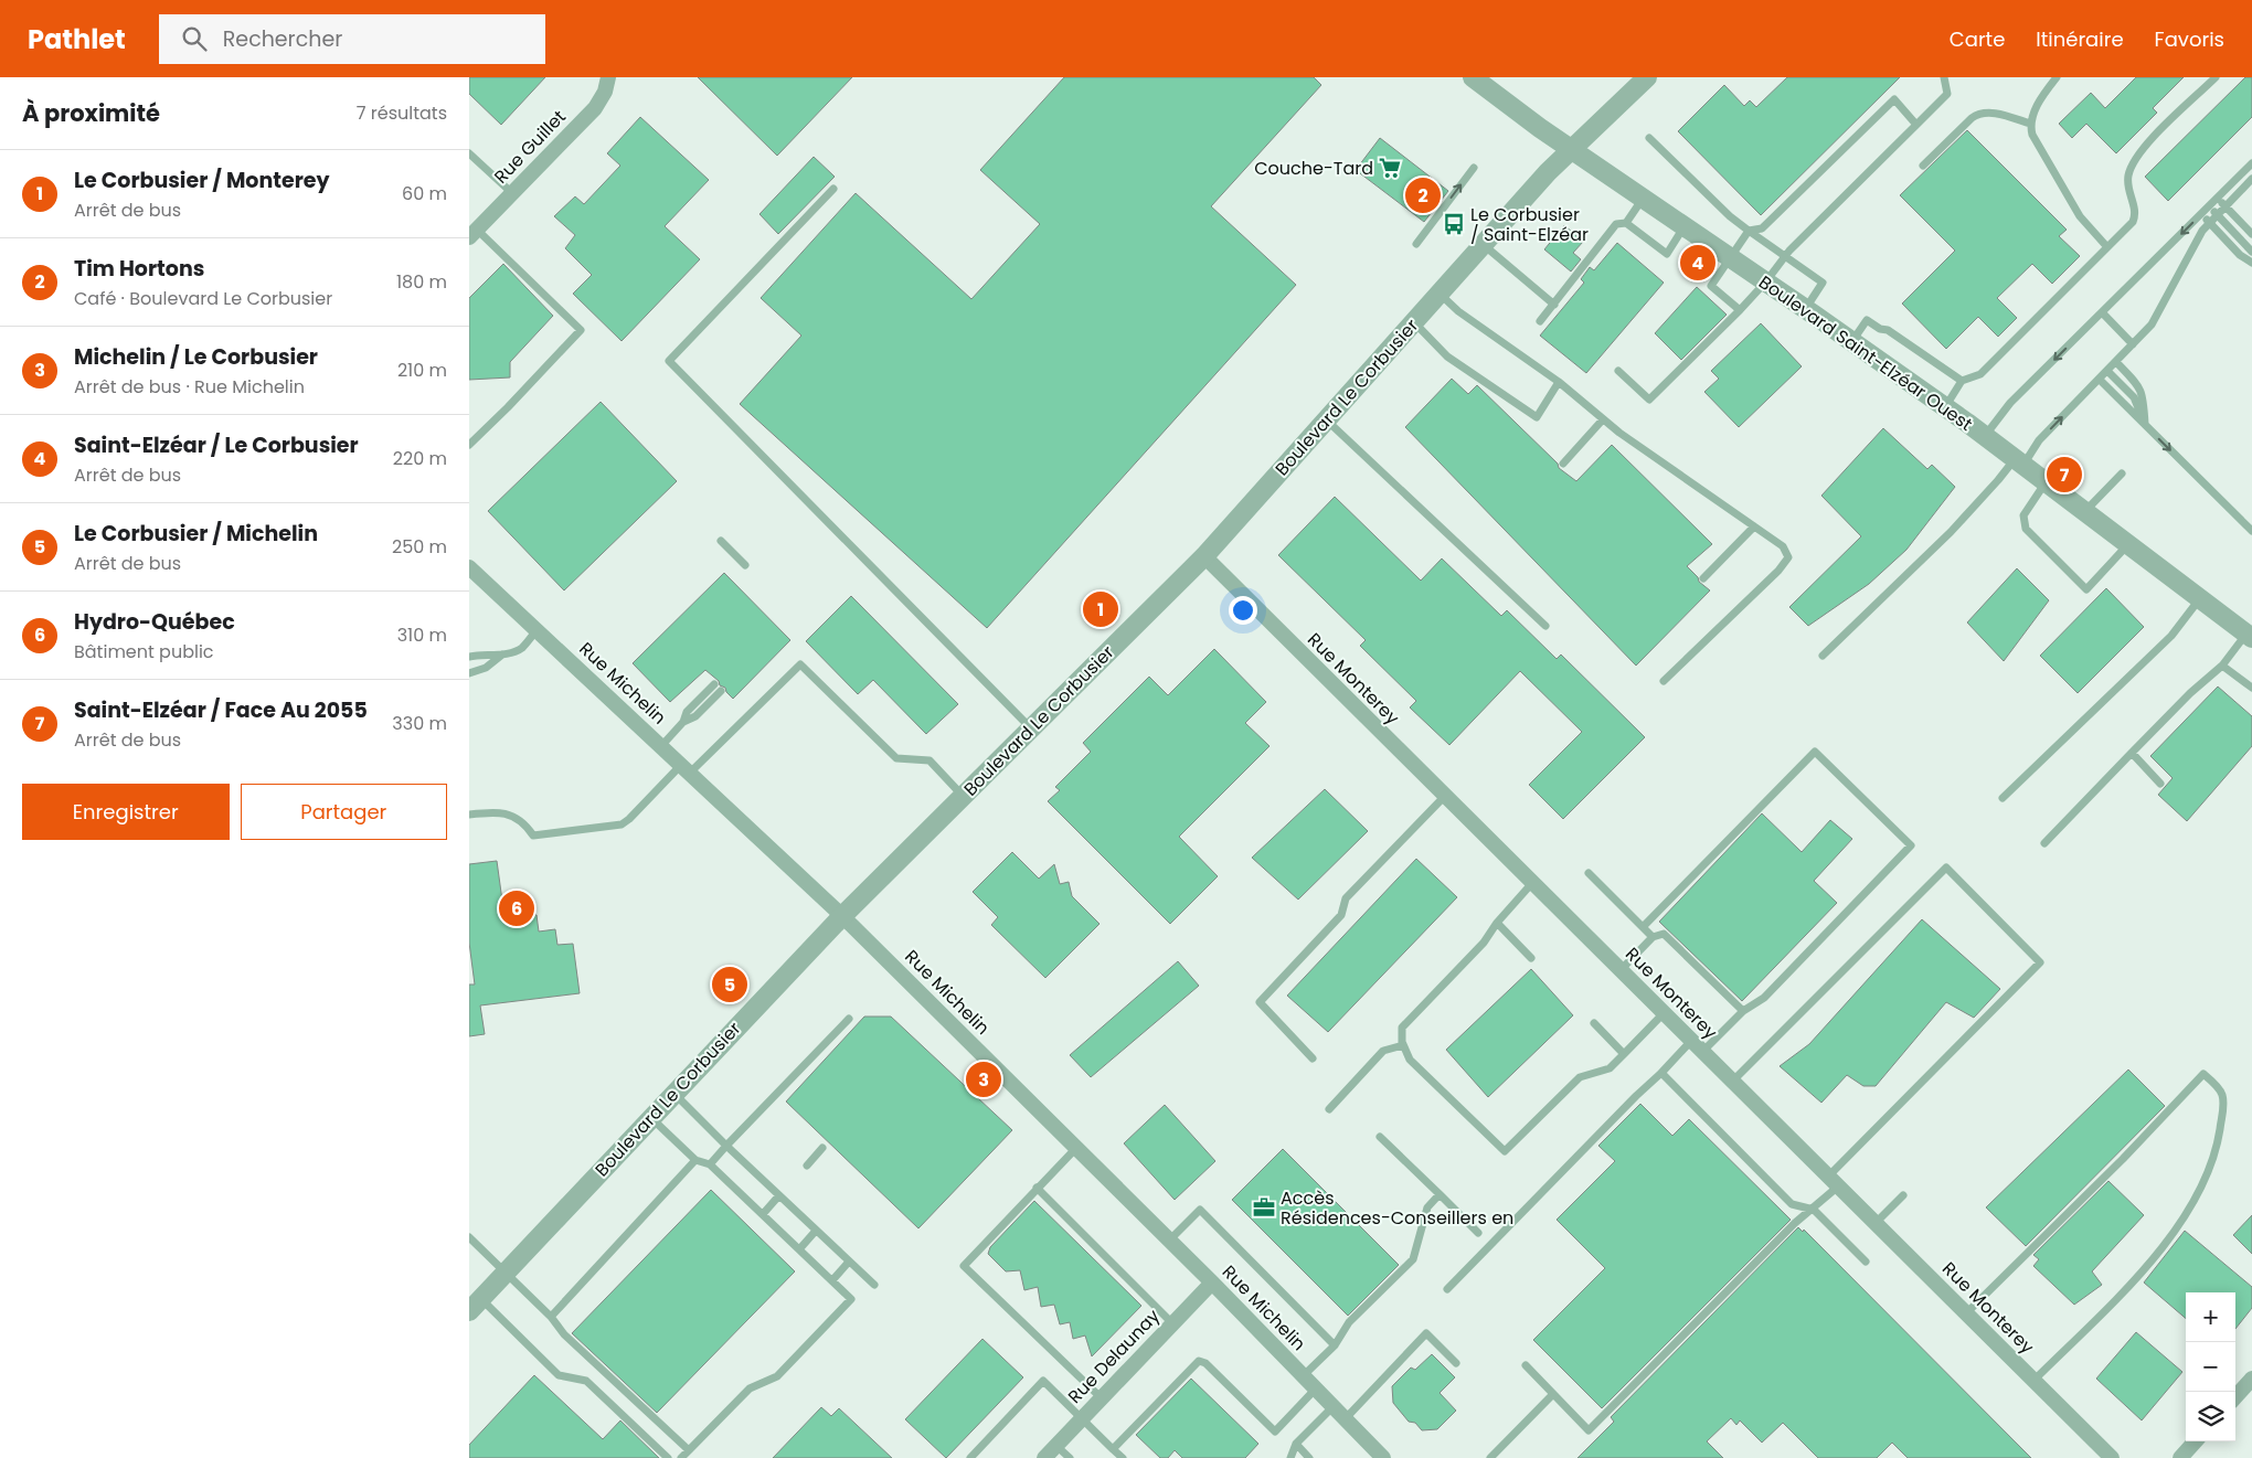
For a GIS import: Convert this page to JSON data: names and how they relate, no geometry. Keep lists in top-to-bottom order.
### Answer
{
  "streets": {
    "street": [
      "Rue Guillet",
      "Boulevard Saint-Elzéar Ouest",
      "Boulevard Le Corbusier",
      "Rue Monterey",
      "Rue Michelin",
      "Rue Delaunay"
    ]
  },
  "crossings": [
    ["Boulevard Saint-Elzéar Ouest", "Boulevard Le Corbusier"],
    ["Boulevard Le Corbusier", "Rue Monterey"],
    ["Boulevard Le Corbusier", "Rue Michelin"],
    ["Rue Michelin", "Rue Delaunay"]
  ],
  "places": {
    "supermarket": ["Couche-Tard"],
    "bus stop": ["Le Corbusier / Saint-Elzéar"],
    "office": ["Accès Résidences-Conseillers en"]
  },
  "page": {
    "header": "Pathlet",
    "search": "Rechercher",
    "nav": ["Carte", "Itinéraire", "Favoris"],
    "heading": ["À proximité", "7 résultats"],
    "list": [
      {
        "mark": "1",
        "name": "Le Corbusier / Monterey",
        "note": "Arrêt de bus",
        "value": "60 m"
      },
      {
        "mark": "2",
        "name": "Tim Hortons",
        "note": "Café · Boulevard Le Corbusier",
        "value": "180 m"
      },
      {
        "mark": "3",
        "name": "Michelin / Le Corbusier",
        "note": "Arrêt de bus · Rue Michelin",
        "value": "210 m"
      },
      {
        "mark": "4",
        "name": "Saint-Elzéar / Le Corbusier",
        "note": "Arrêt de bus",
        "value": "220 m"
      },
      {
        "mark": "5",
        "name": "Le Corbusier / Michelin",
        "note": "Arrêt de bus",
        "value": "250 m"
      },
      {
        "mark": "6",
        "name": "Hydro-Québec",
        "note": "Bâtiment public",
        "value": "310 m"
      },
      {
        "mark": "7",
        "name": "Saint-Elzéar / Face Au 2055",
        "note": "Arrêt de bus",
        "value": "330 m"
      }
    ],
    "pins": [
      "2",
      "4",
      "7",
      "1",
      "6",
      "5",
      "3"
    ],
    "buttons": ["Enregistrer", "Partager"],
    "map_buttons": ["+", "−"]
  }
}
